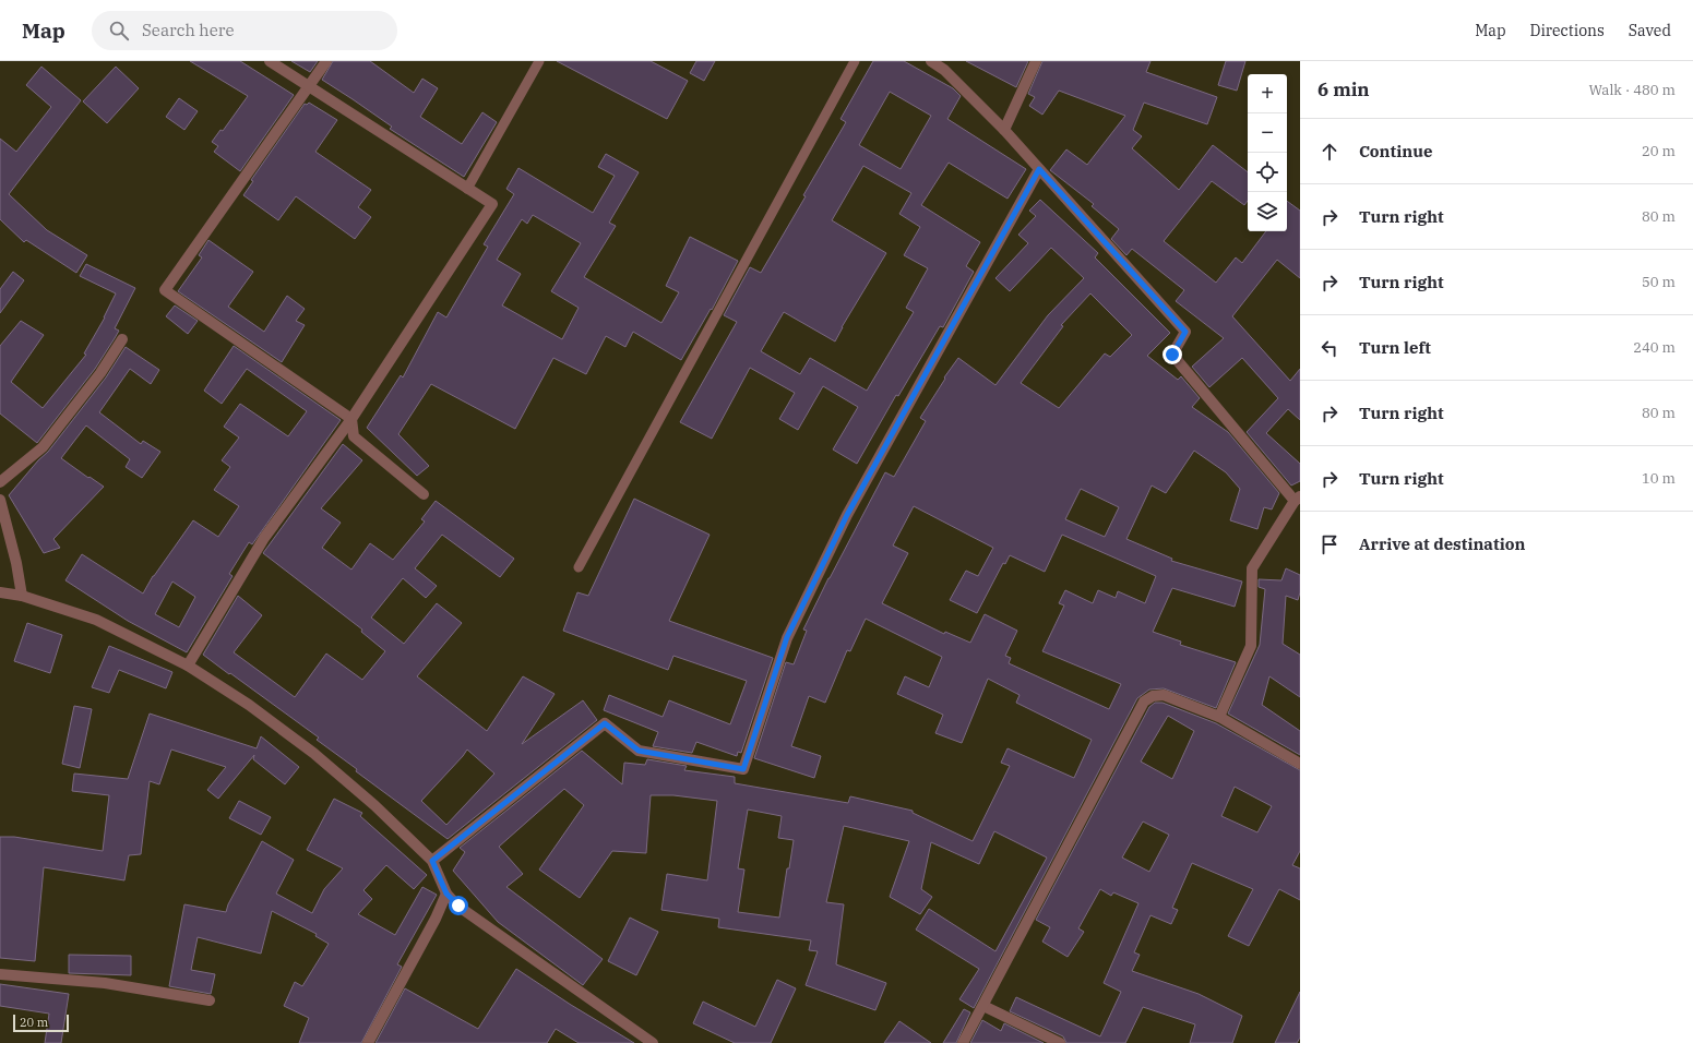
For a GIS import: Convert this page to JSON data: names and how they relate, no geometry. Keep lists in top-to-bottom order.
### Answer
{
  "scale_bar": "20 m",
  "page": {
    "header": "Map",
    "search": "Search here",
    "nav": ["Map", "Directions", "Saved"],
    "heading": ["6 min", "Walk · 480 m"],
    "map_buttons": ["+", "−"],
    "list": [
      ["Continue", "20 m"],
      ["Turn right", "80 m"],
      ["Turn right", "50 m"],
      ["Turn left", "240 m"],
      ["Turn right", "80 m"],
      ["Turn right", "10 m"],
      "Arrive at destination"
    ],
    "scale": "20 m"
  }
}
